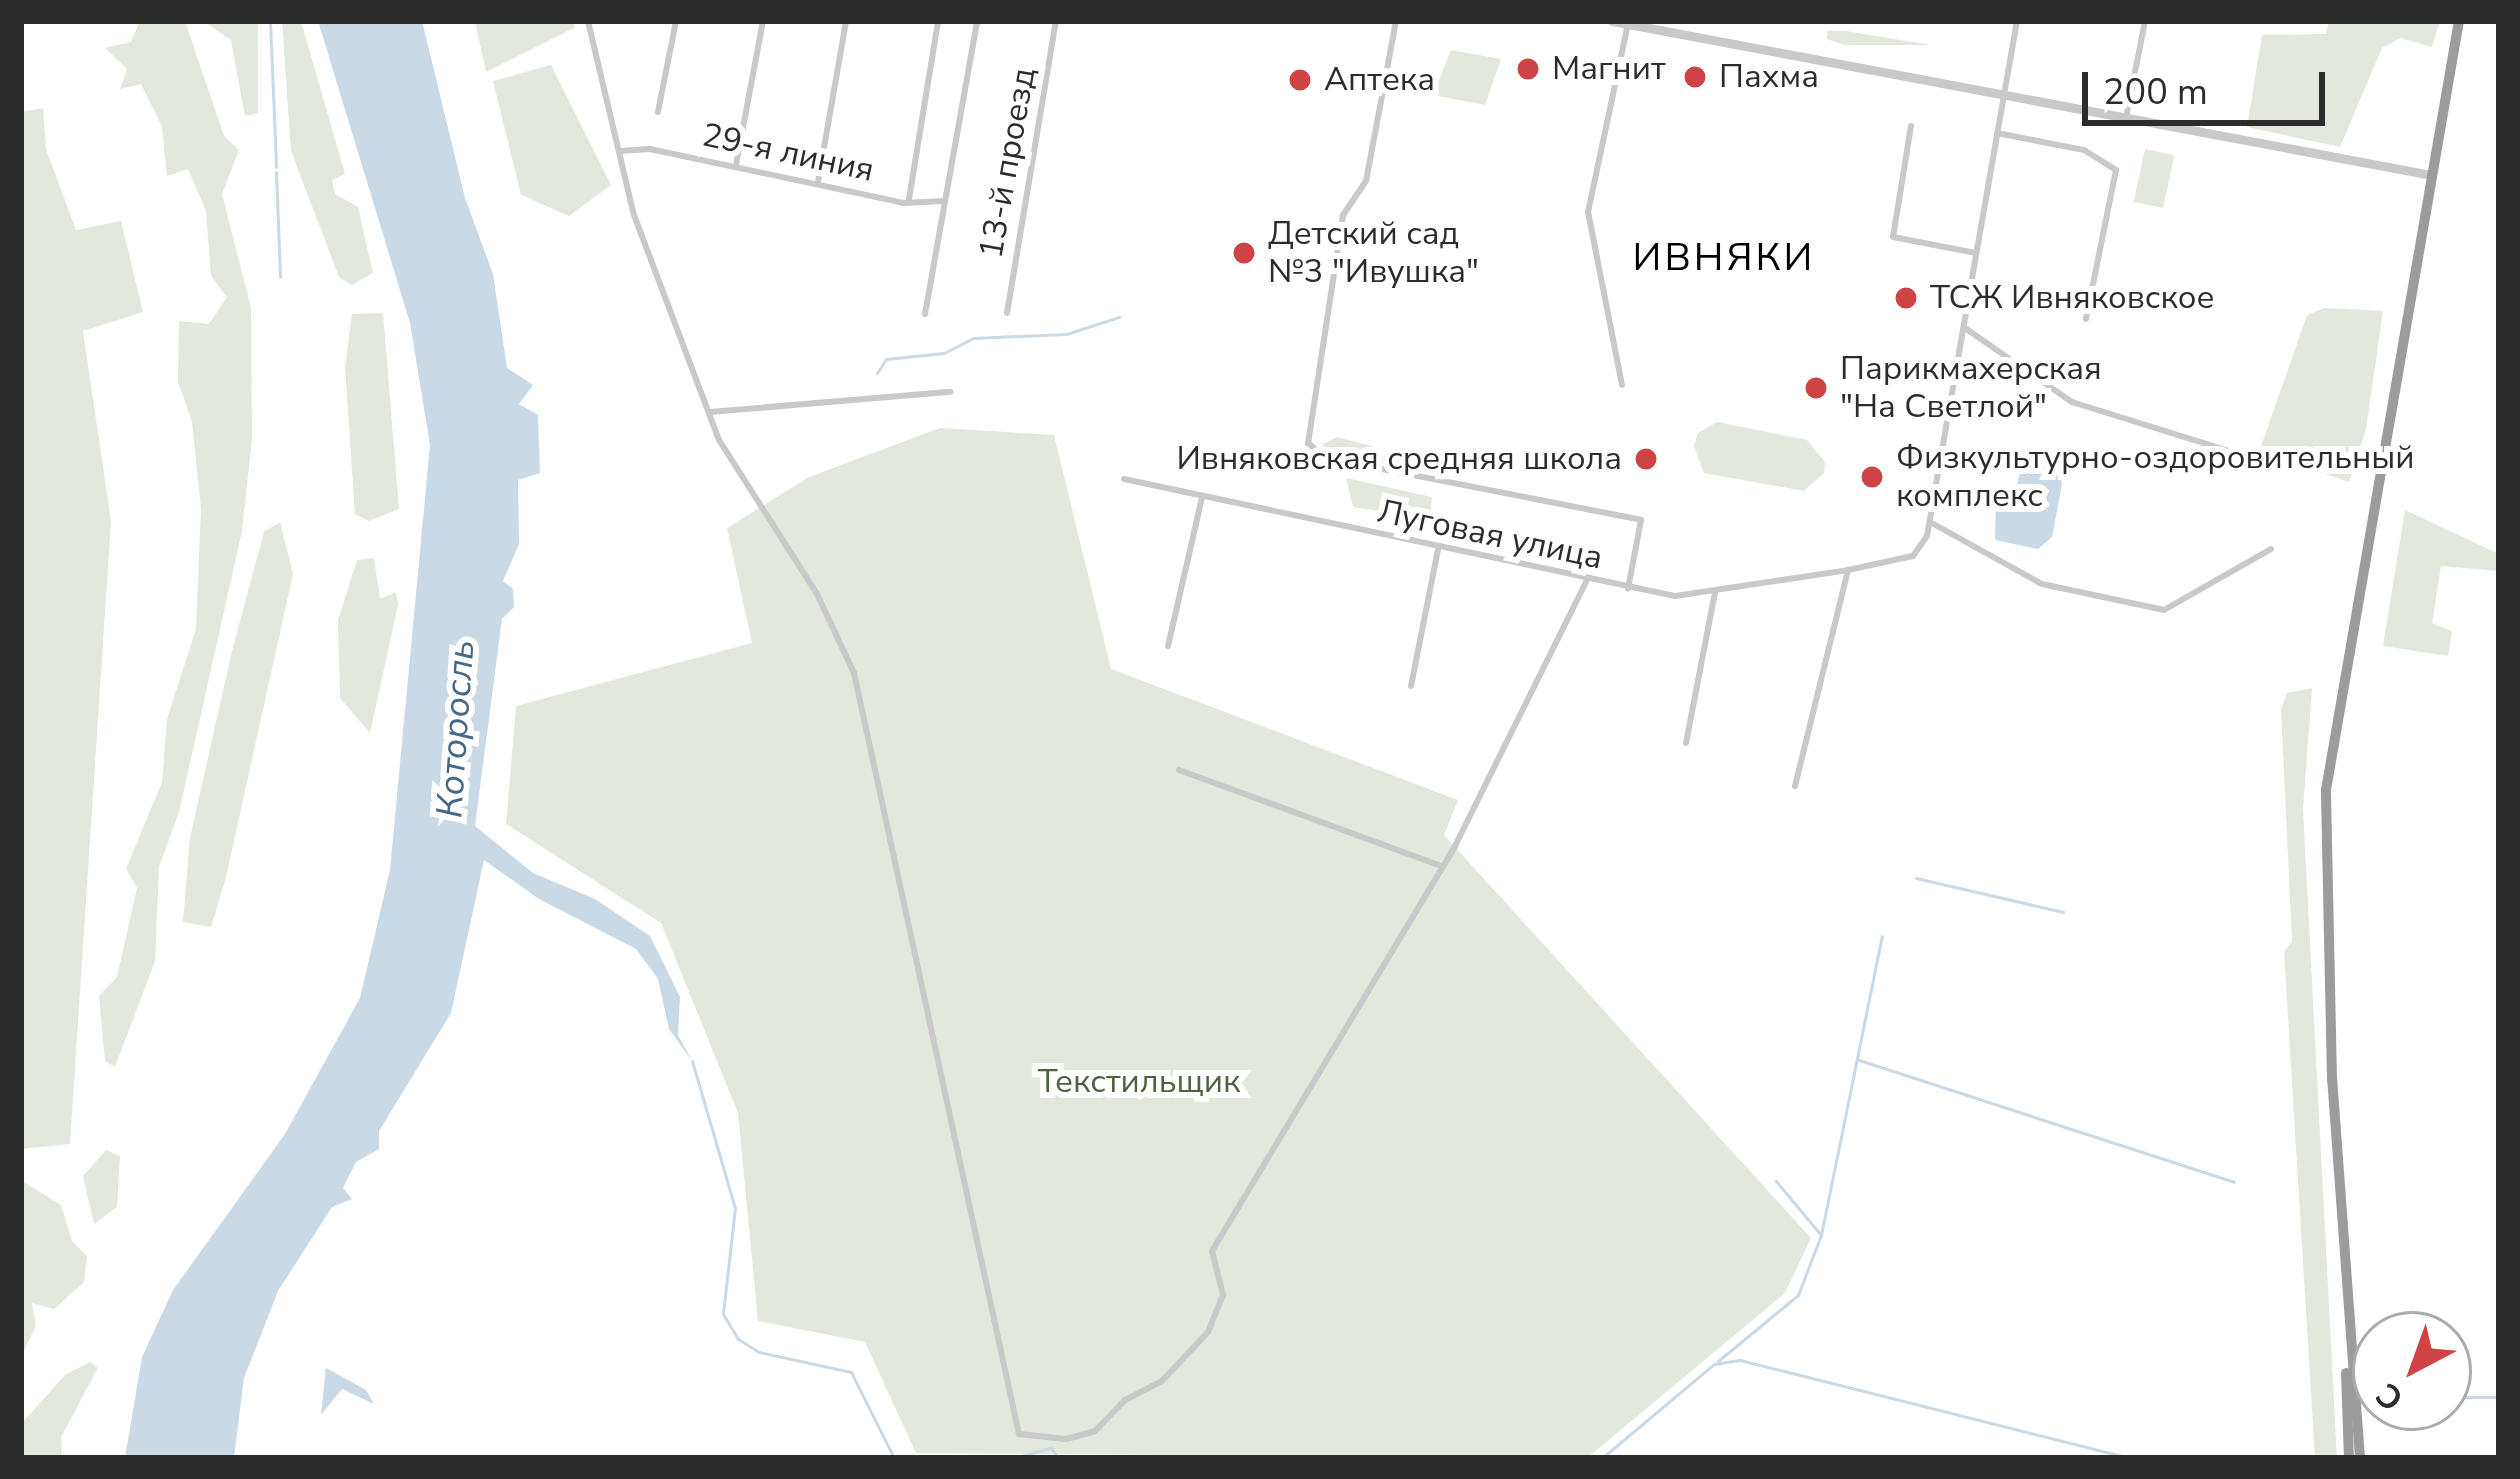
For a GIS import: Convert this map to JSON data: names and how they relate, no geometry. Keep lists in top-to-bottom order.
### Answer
{
  "streets": {
    "street": ["29-я линия", "13-й проезд", "Луговая улица"]
  },
  "districts": ["ИВНЯКИ"],
  "water": ["Которосль"],
  "parks": ["Текстильщик"],
  "places": [
    "Магнит",
    "Пахма",
    "Аптека",
    "Детский сад №3 \"Ивушка\"",
    "ТСЖ Ивняковское",
    "Парикмахерская \"На Светлой\"",
    "Ивняковская средняя школа",
    "Физкультурно-оздоровительный комплекс"
  ],
  "scale_bar": "200 m",
  "north": "bottom left"
}
